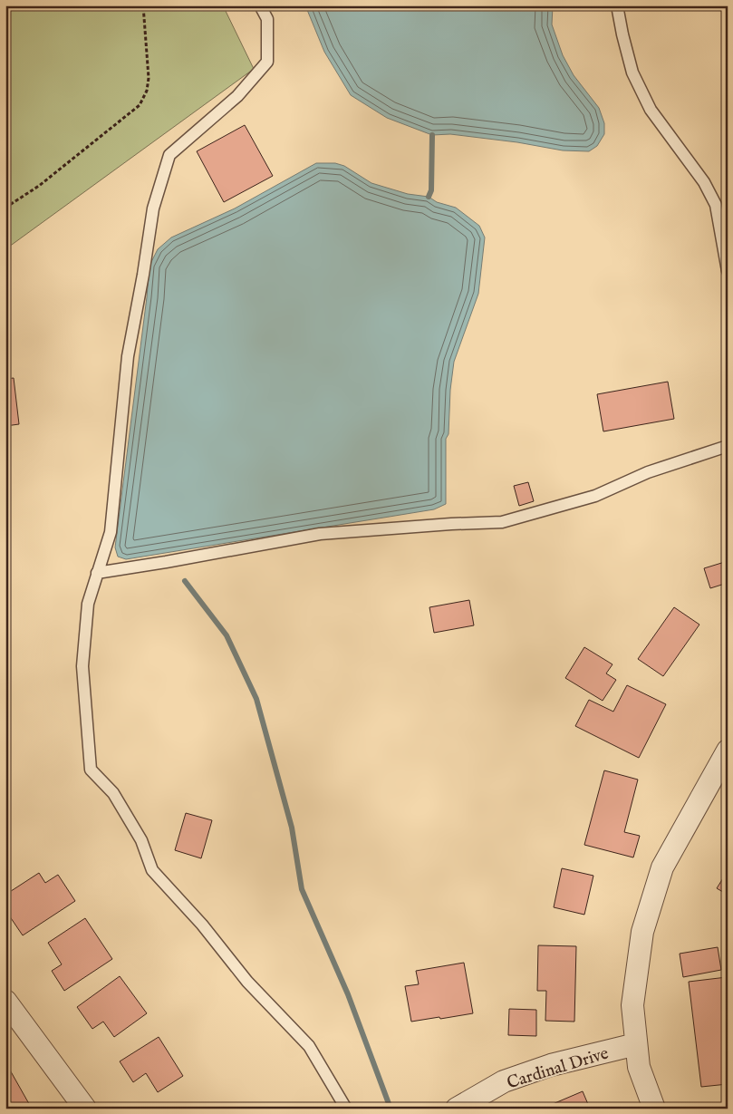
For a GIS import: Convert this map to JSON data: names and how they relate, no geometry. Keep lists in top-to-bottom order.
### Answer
{
  "streets": {
    "street": ["Cardinal Drive"]
  }
}
